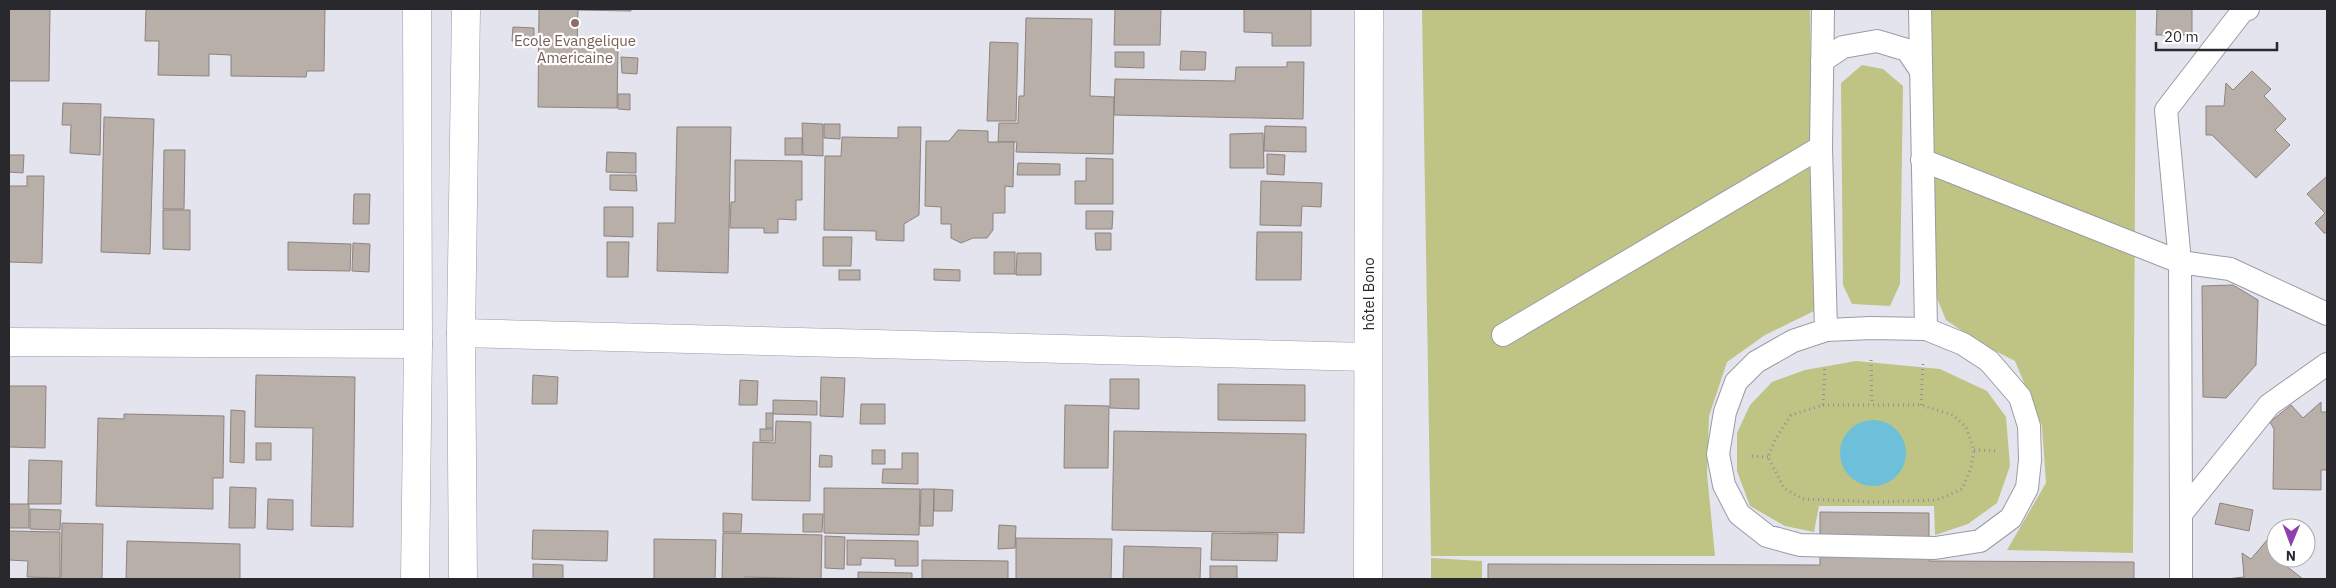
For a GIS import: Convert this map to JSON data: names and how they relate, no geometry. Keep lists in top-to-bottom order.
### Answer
{
  "streets": {
    "street": ["hôtel Bono"]
  },
  "places": ["Ecole Evangelique Americaine"],
  "scale_bar": "20 m",
  "north": "bottom"
}
